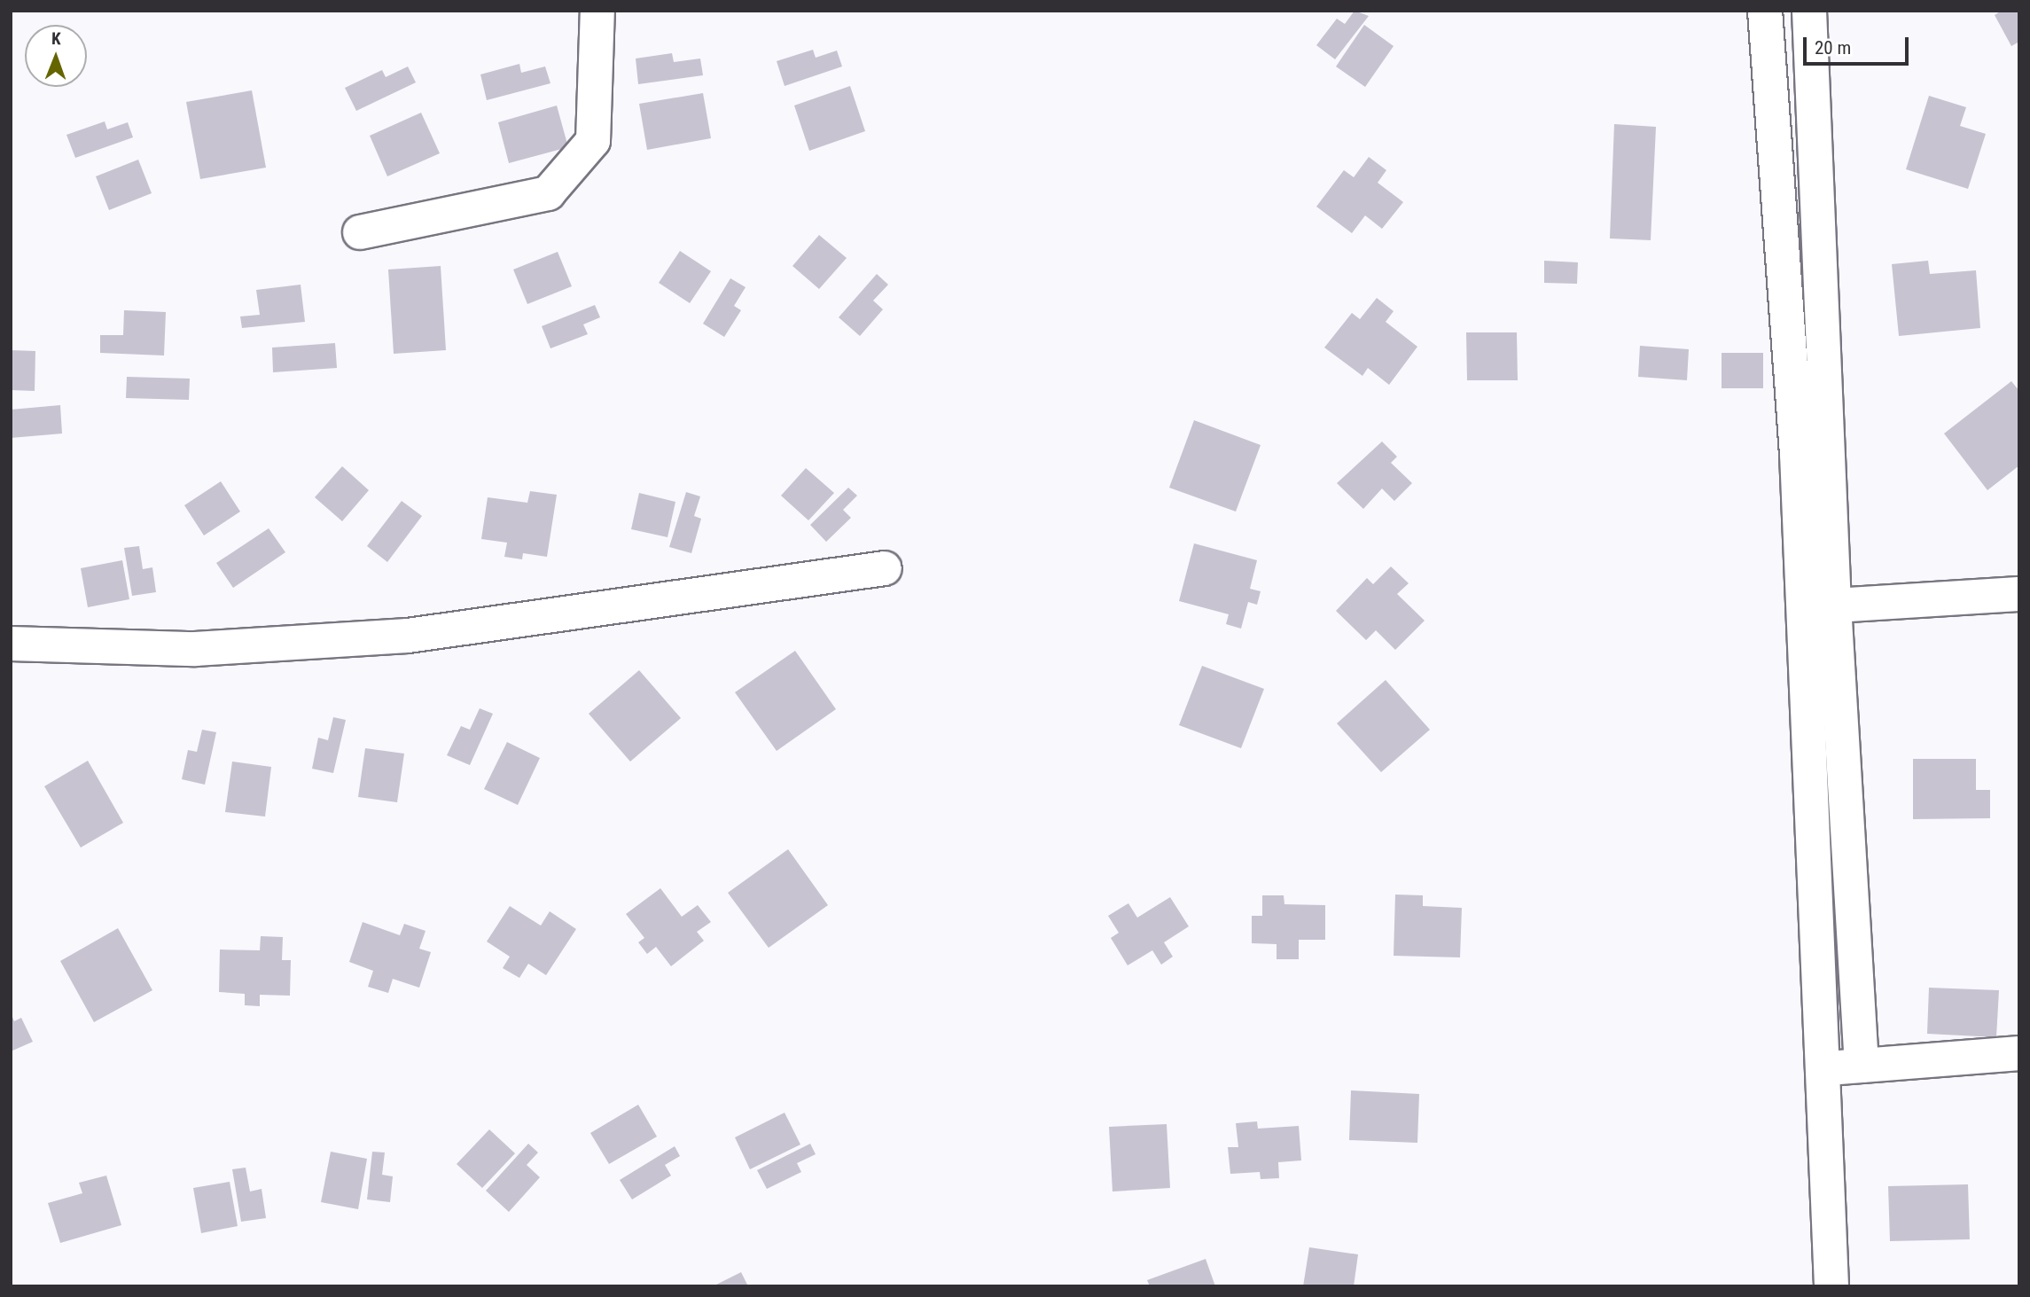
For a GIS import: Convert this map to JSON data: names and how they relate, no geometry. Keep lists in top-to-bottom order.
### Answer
{
  "scale_bar": "20 m",
  "north": "top"
}
